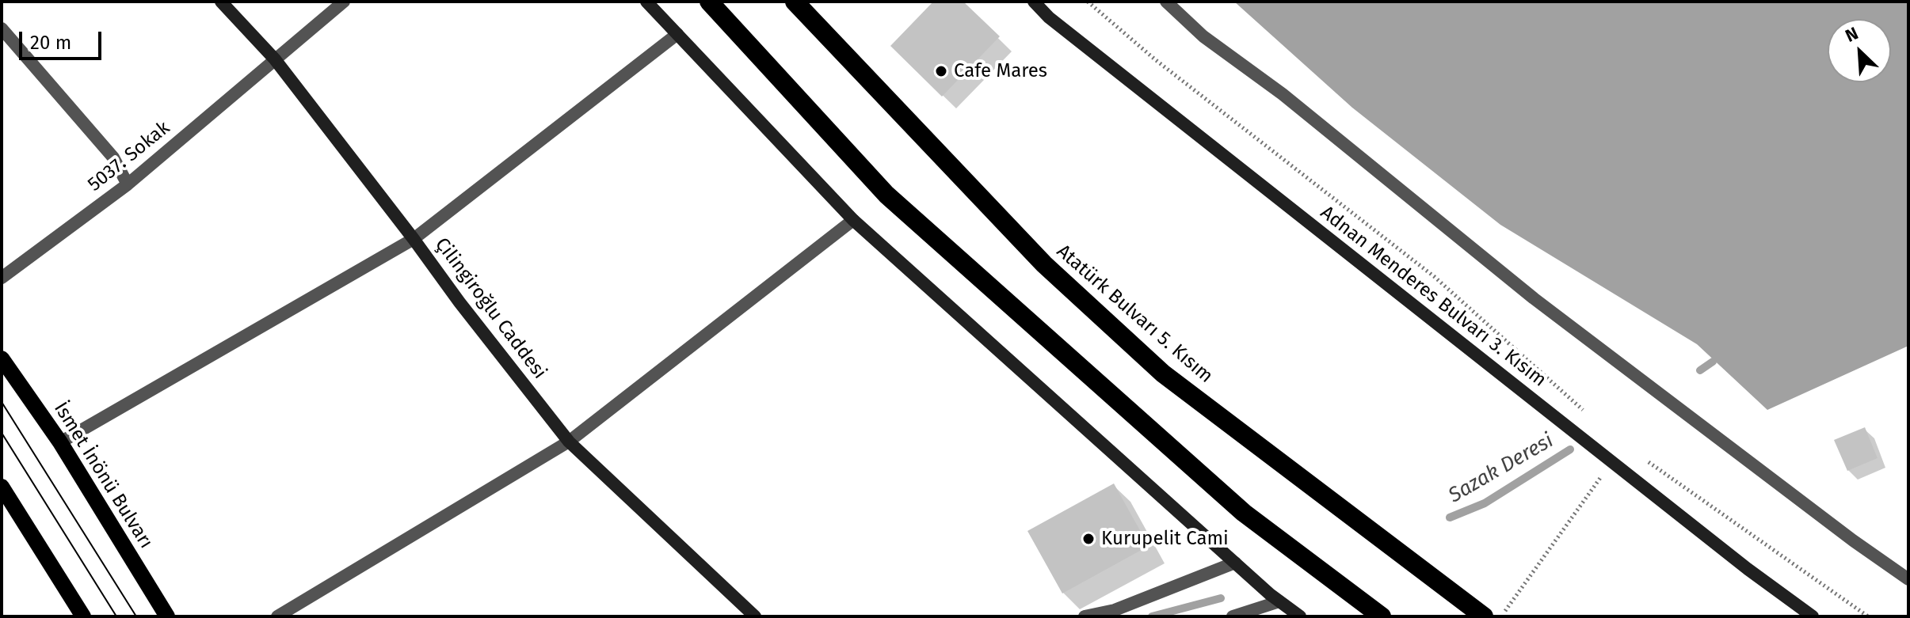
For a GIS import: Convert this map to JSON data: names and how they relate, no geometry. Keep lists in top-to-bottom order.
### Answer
{
  "streets": {
    "highway": ["Atatürk Bulvarı 5. Kısım"],
    "main road": ["İsmet İnönü Bulvarı"],
    "street": ["5037. Sokak", "Adnan Menderes Bulvarı 3. Kısım", "Çilingiroğlu Caddesi"]
  },
  "crossings": [
    ["5037. Sokak", "Çilingiroğlu Caddesi"]
  ],
  "water": ["Sazak Deresi"],
  "places": ["Cafe Mares", "Kurupelit Cami"],
  "scale_bar": "20 m",
  "north": "top left"
}
